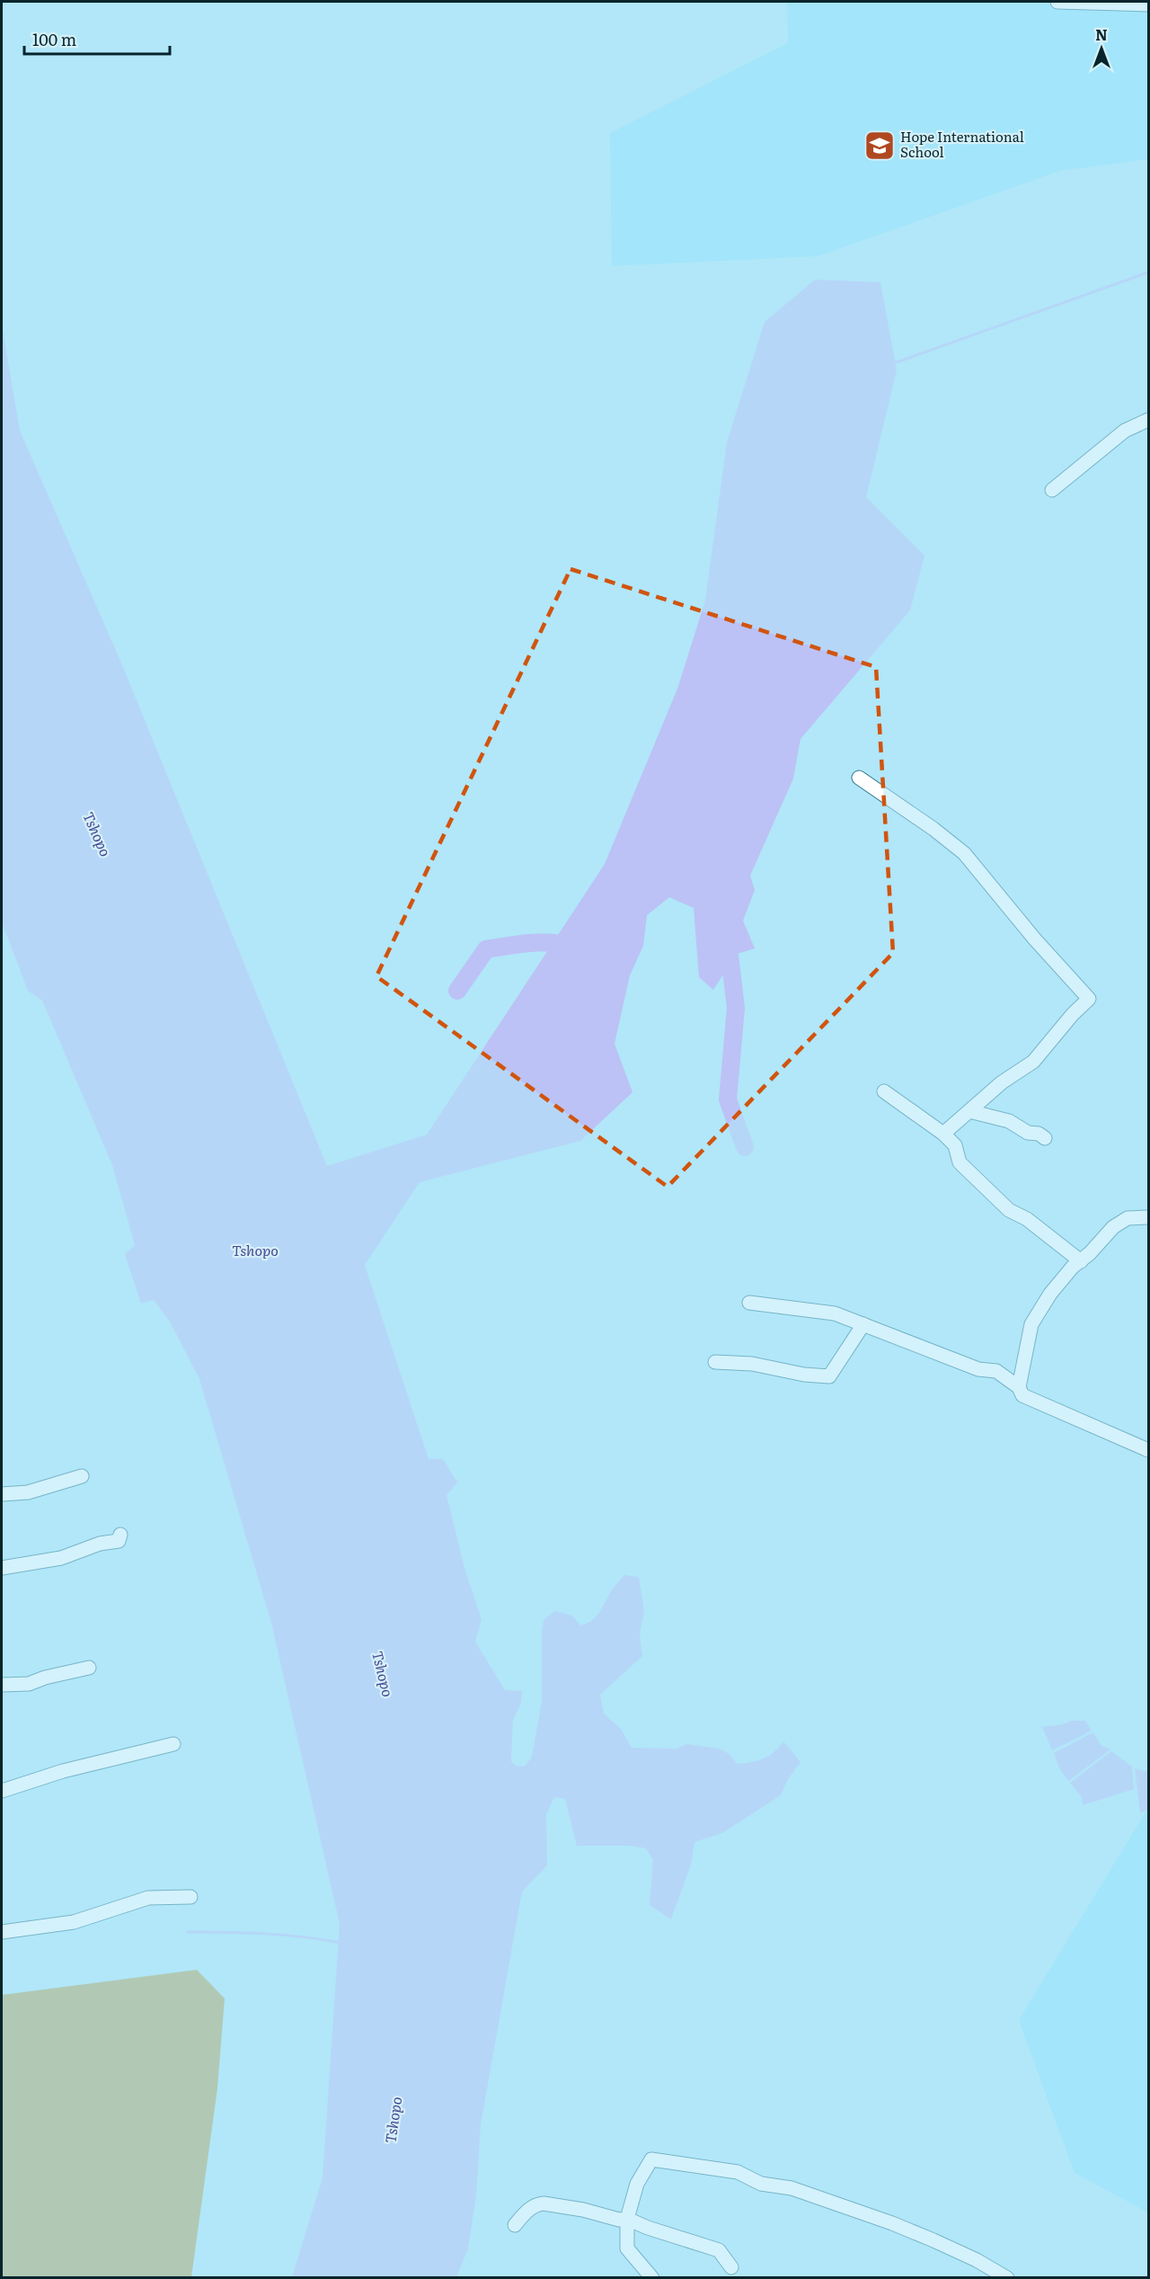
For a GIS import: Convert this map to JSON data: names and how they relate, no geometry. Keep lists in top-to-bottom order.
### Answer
{
  "water": ["Tshopo"],
  "places": {
    "school or university": ["Hope International School"]
  },
  "scale_bar": "100 m",
  "north": "top"
}
